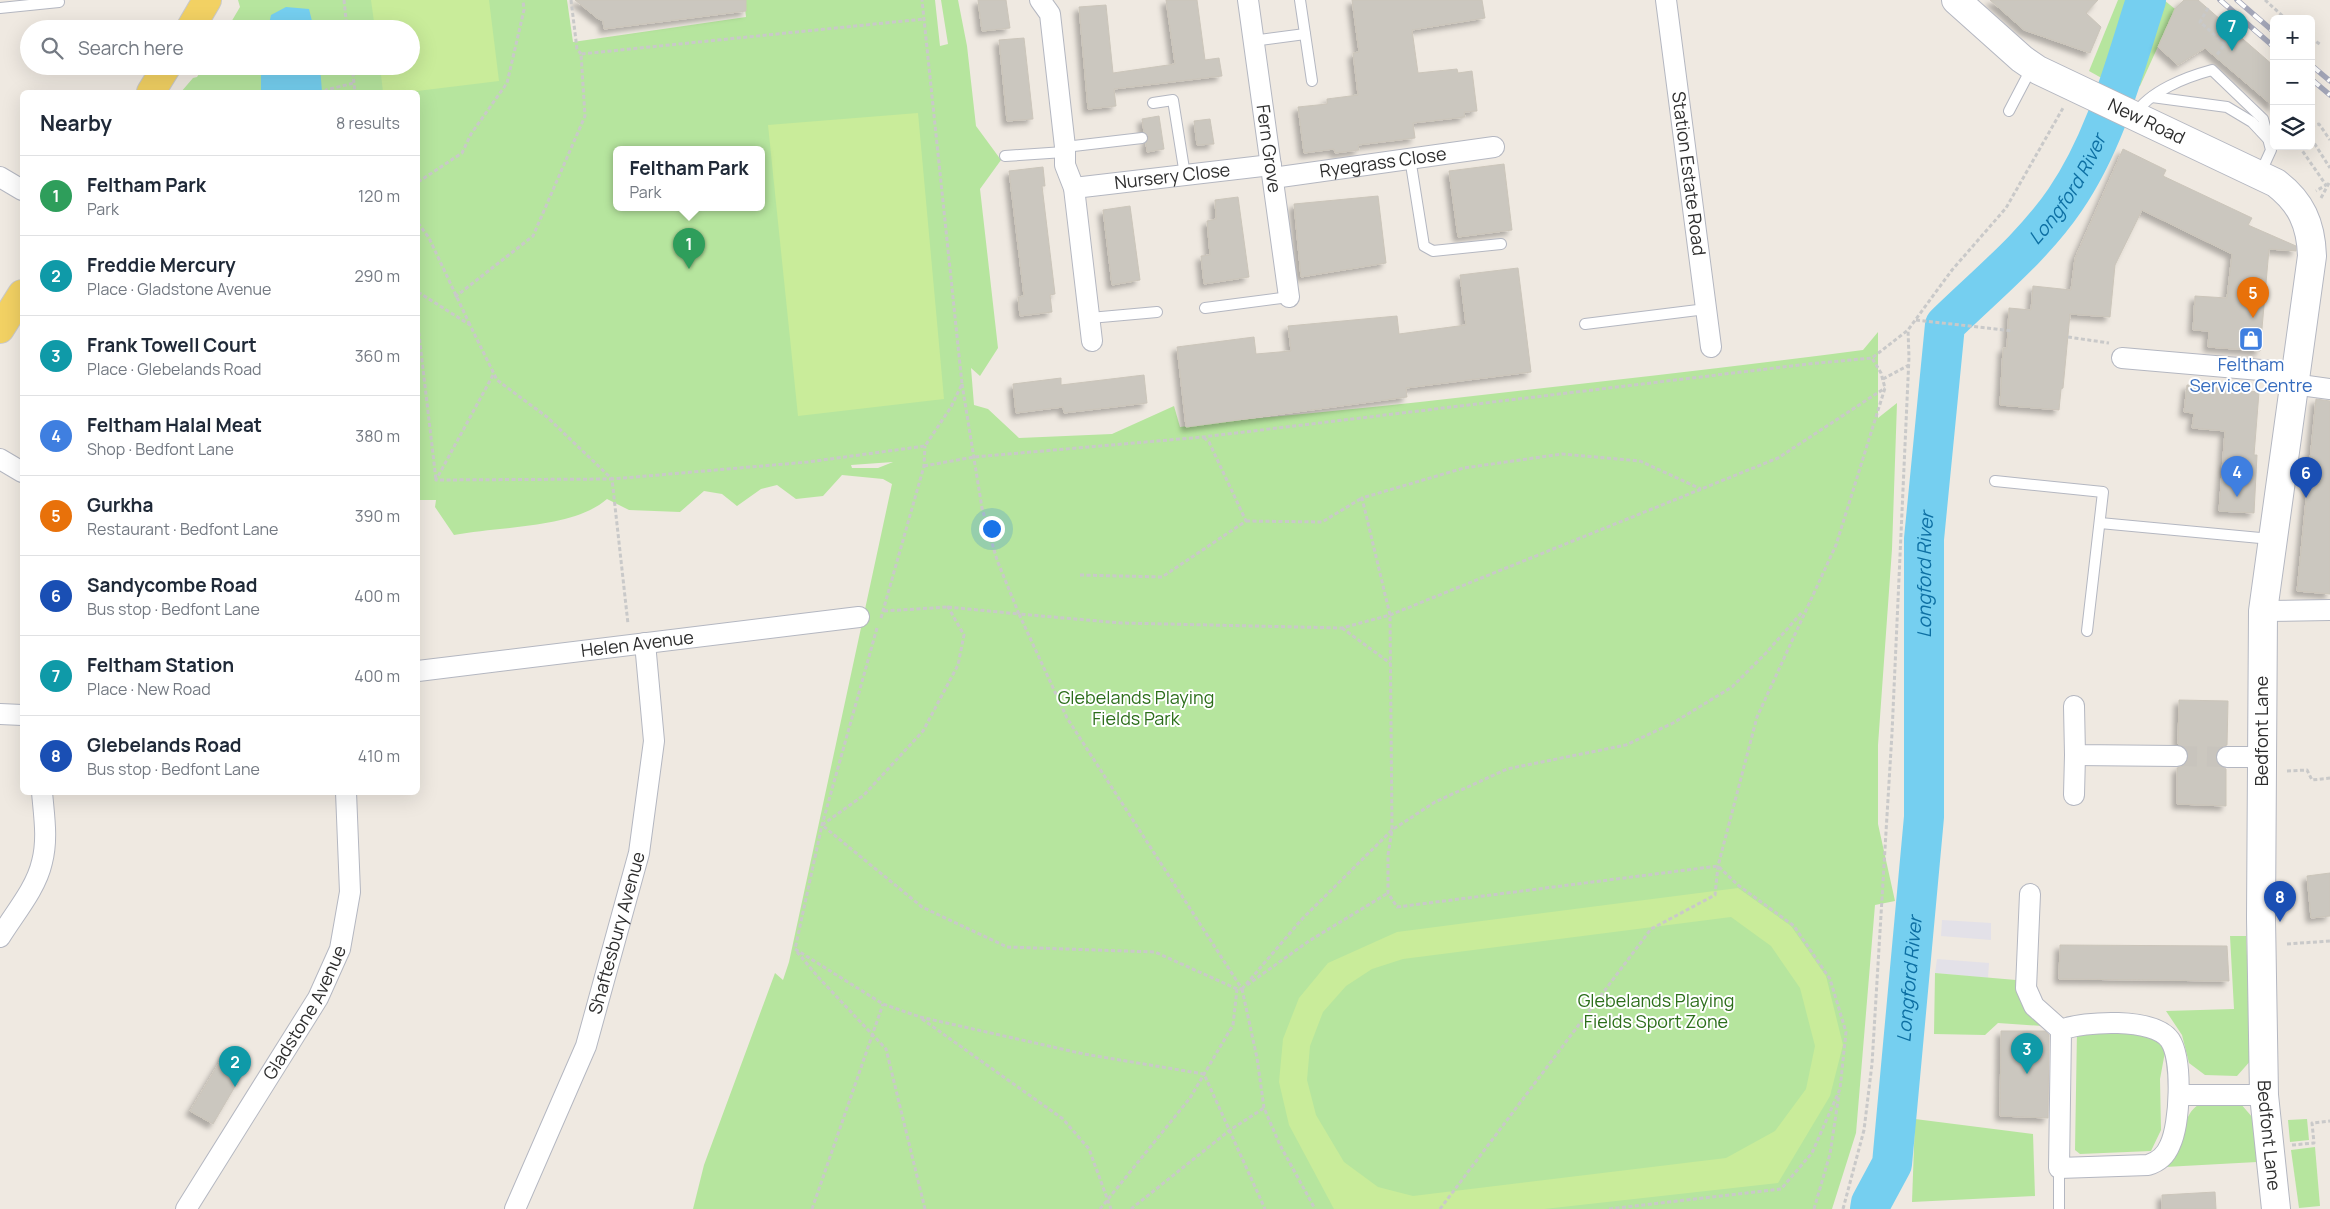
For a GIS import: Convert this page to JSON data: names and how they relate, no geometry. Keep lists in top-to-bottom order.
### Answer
{
  "streets": {
    "main road": ["New Road", "Bedfont Lane"],
    "street": [
      "Fern Grove",
      "Ryegrass Close",
      "Station Estate Road",
      "Nursery Close",
      "Helen Avenue",
      "Shaftesbury Avenue",
      "Gladstone Avenue"
    ]
  },
  "crossings": [
    ["New Road", "Bedfont Lane"],
    ["Fern Grove", "Ryegrass Close"],
    ["Fern Grove", "Nursery Close"],
    ["Ryegrass Close", "Nursery Close"],
    ["Helen Avenue", "Shaftesbury Avenue"]
  ],
  "water": ["Longford River"],
  "parks": ["Glebelands Playing Fields Park", "Glebelands Playing Fields Sport Zone"],
  "places": {
    "shop": ["Feltham Service Centre"]
  },
  "page": {
    "pins": [
      "7",
      "1",
      "5",
      "4",
      "6",
      "8",
      "3",
      "2"
    ],
    "map_buttons": ["+", "−"],
    "search": "Search here",
    "heading": ["Nearby", "8 results"],
    "popup": ["Feltham Park", "Park"],
    "list": [
      {
        "mark": "1",
        "name": "Feltham Park",
        "note": "Park",
        "value": "120 m"
      },
      {
        "mark": "2",
        "name": "Freddie Mercury",
        "note": "Place · Gladstone Avenue",
        "value": "290 m"
      },
      {
        "mark": "3",
        "name": "Frank Towell Court",
        "note": "Place · Glebelands Road",
        "value": "360 m"
      },
      {
        "mark": "4",
        "name": "Feltham Halal Meat",
        "note": "Shop · Bedfont Lane",
        "value": "380 m"
      },
      {
        "mark": "5",
        "name": "Gurkha",
        "note": "Restaurant · Bedfont Lane",
        "value": "390 m"
      },
      {
        "mark": "6",
        "name": "Sandycombe Road",
        "note": "Bus stop · Bedfont Lane",
        "value": "400 m"
      },
      {
        "mark": "7",
        "name": "Feltham Station",
        "note": "Place · New Road",
        "value": "400 m"
      },
      {
        "mark": "8",
        "name": "Glebelands Road",
        "note": "Bus stop · Bedfont Lane",
        "value": "410 m"
      }
    ]
  }
}
